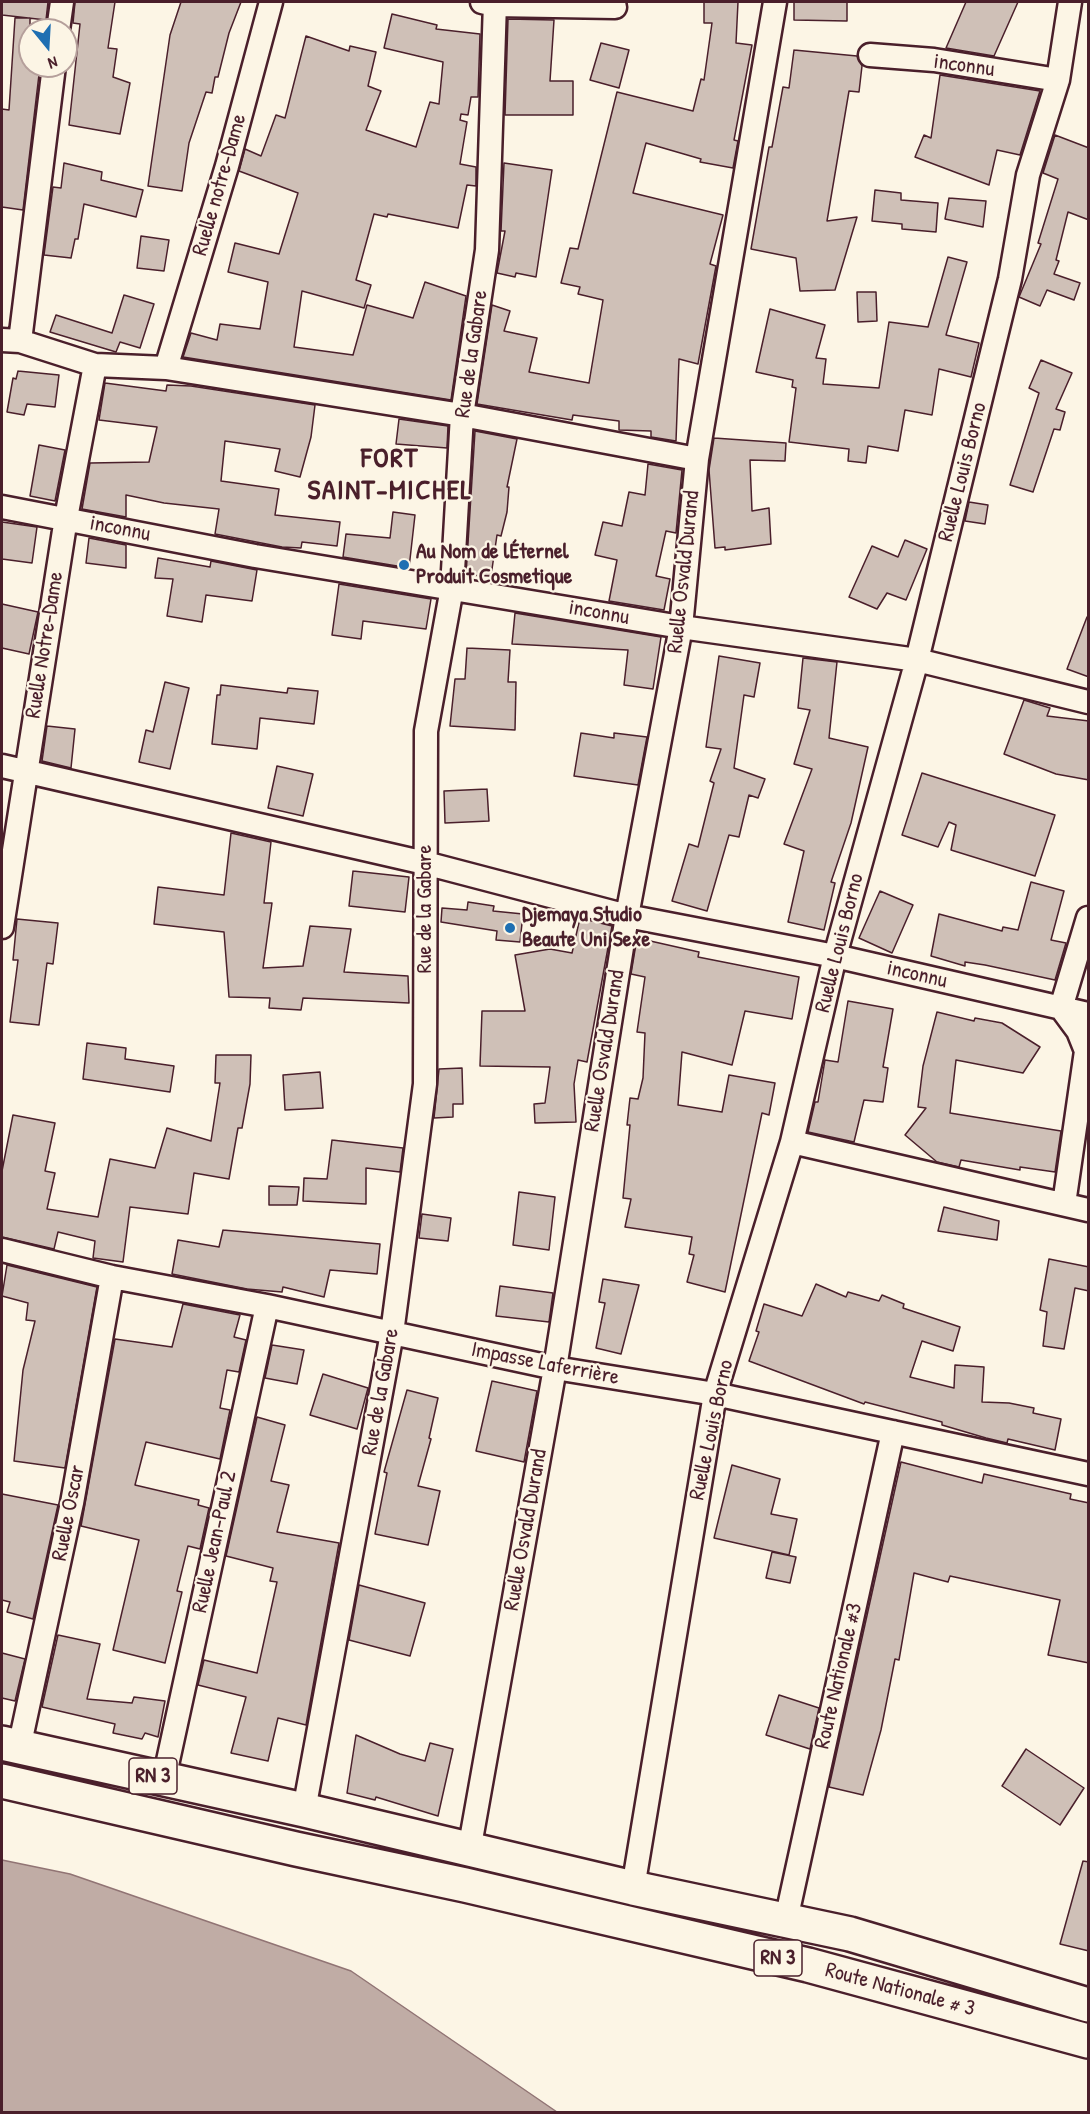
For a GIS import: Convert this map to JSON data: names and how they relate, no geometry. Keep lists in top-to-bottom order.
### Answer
{
  "streets": {
    "main road": ["RN 3", "Route Nationale # 3"],
    "street": [
      "inconnu",
      "Ruelle notre-Dame",
      "Rue de la Gabare",
      "Ruelle Louis Borno",
      "Ruelle Osvald Durand",
      "Ruelle Notre-Dame",
      "Impasse Laferrière",
      "Ruelle Oscar",
      "Ruelle Jean-Paul 2",
      "Route Nationale #3"
    ]
  },
  "crossings": [
    ["inconnu", "Rue de la Gabare"],
    ["inconnu", "Ruelle Louis Borno"],
    ["inconnu", "Ruelle Osvald Durand"],
    ["inconnu", "Ruelle Notre-Dame"],
    ["Rue de la Gabare", "Impasse Laferrière"],
    ["Rue de la Gabare", "RN 3"],
    ["Ruelle Louis Borno", "Impasse Laferrière"],
    ["Ruelle Louis Borno", "Route Nationale # 3"],
    ["Ruelle Osvald Durand", "Impasse Laferrière"],
    ["Ruelle Osvald Durand", "RN 3"],
    ["Ruelle Osvald Durand", "Route Nationale # 3"],
    ["Impasse Laferrière", "Ruelle Oscar"],
    ["Impasse Laferrière", "Ruelle Jean-Paul 2"],
    ["Impasse Laferrière", "Route Nationale #3"],
    ["Ruelle Oscar", "RN 3"],
    ["Ruelle Jean-Paul 2", "RN 3"],
    ["Route Nationale #3", "Route Nationale # 3"],
    ["RN 3", "Route Nationale # 3"]
  ],
  "districts": ["FORT SAINT-MICHEL"],
  "places": ["Au Nom de lÉternel Produit Cosmetique", "Djemaya Studio Beaute Uni Sexe"],
  "north": "bottom"
}
